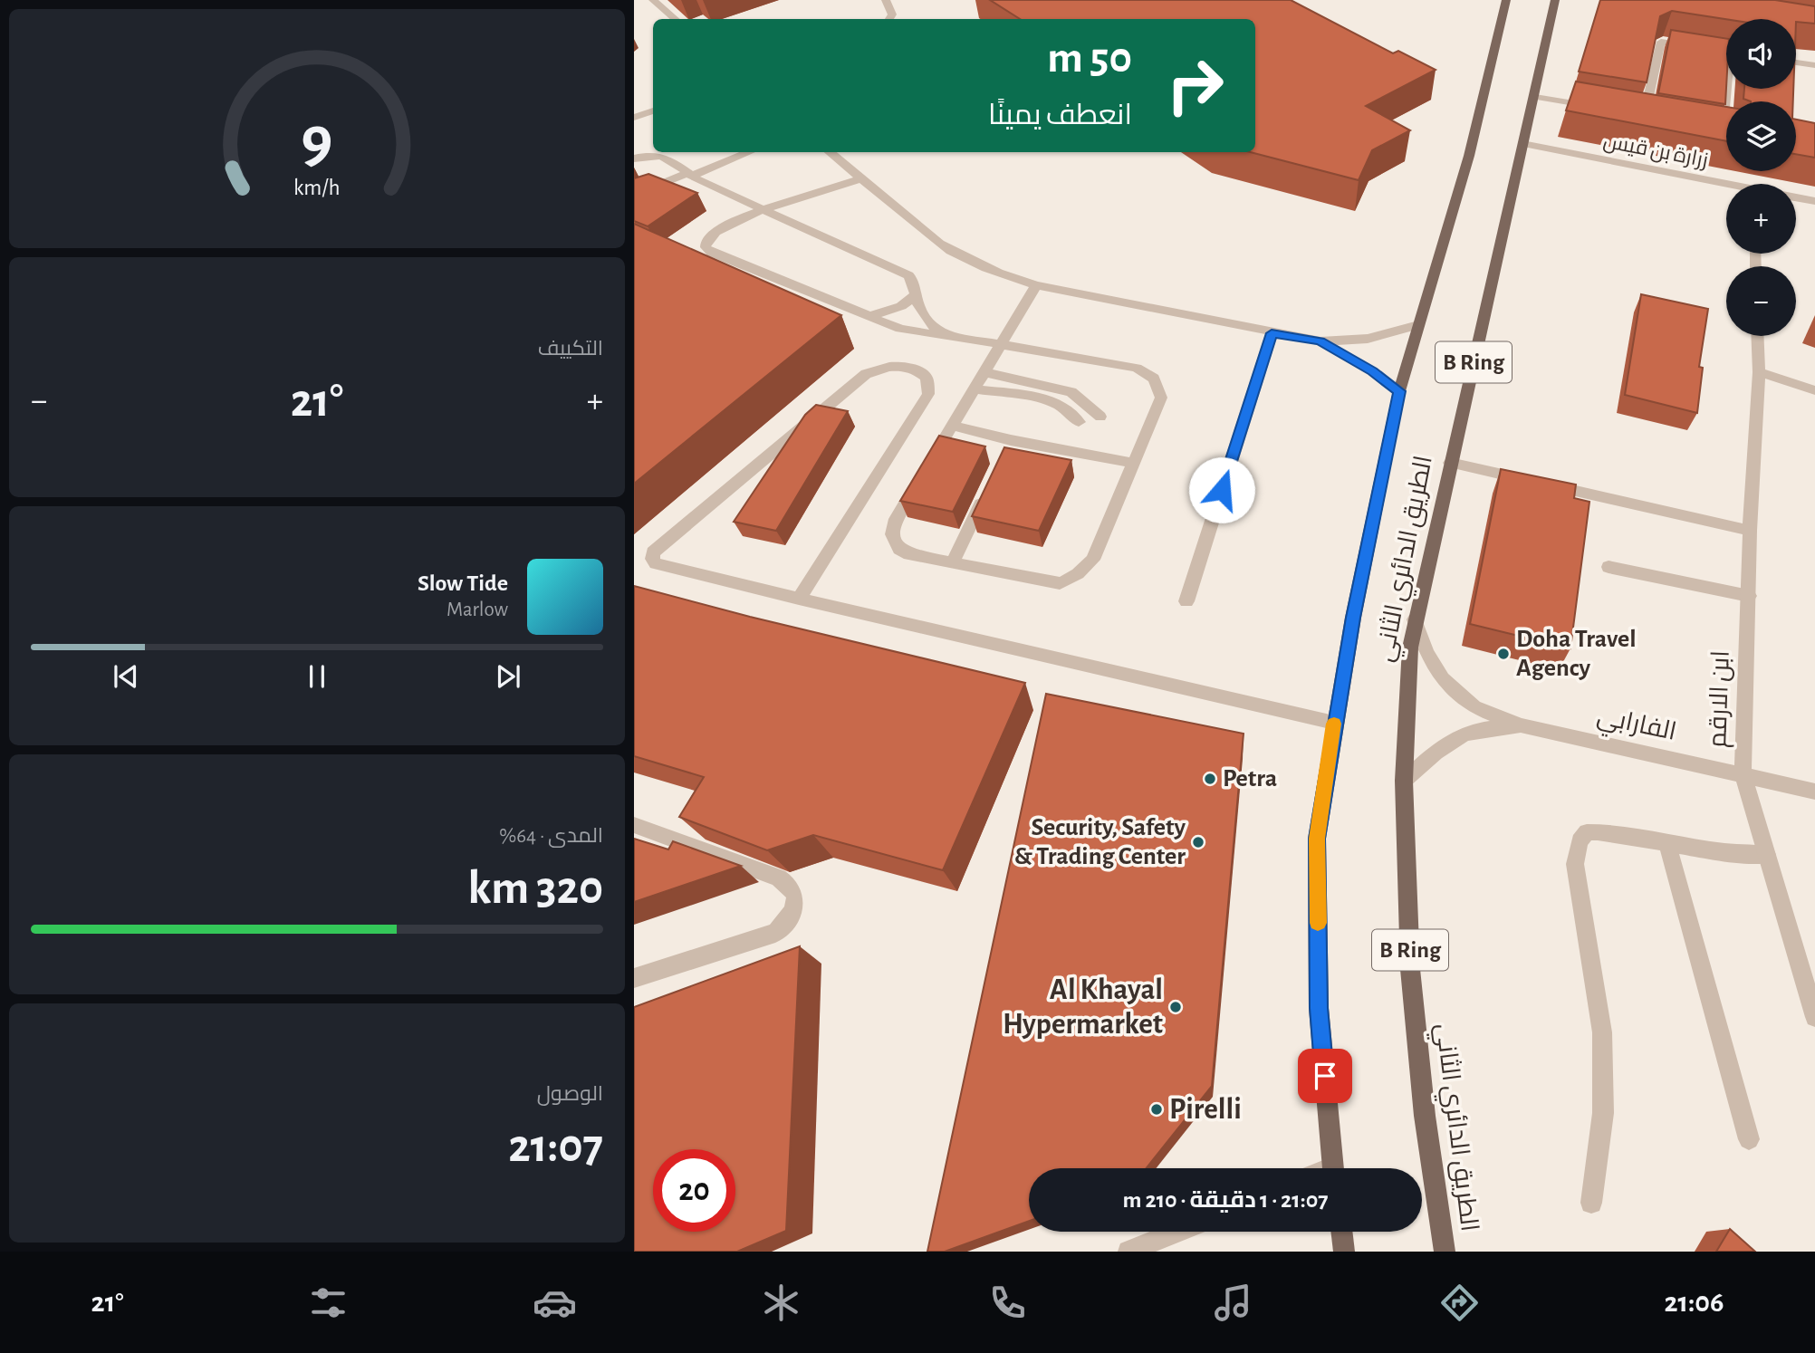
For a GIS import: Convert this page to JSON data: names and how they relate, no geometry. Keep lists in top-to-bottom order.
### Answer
{
  "streets": {
    "main road": ["B Ring", "الطريق الدائري الثاني"],
    "street": ["زرارة بن قيس", "ابن الارقم", "الفارابي"]
  },
  "crossings": [
    ["زرارة بن قيس", "الطريق الدائري الثاني"],
    ["الطريق الدائري الثاني", "الفارابي"],
    ["ابن الارقم", "الفارابي"]
  ],
  "places": [
    "Doha Travel Agency",
    "Petra",
    "Security, Safety & Trading Center",
    "Al Khayal Hypermarket",
    "Pirelli"
  ],
  "page": {
    "map_buttons": ["+", "−"],
    "turn": ["50 m", "انعطف يمينًا"],
    "tile": [
      "التكييف",
      ["المدى · 64%", "320 km"],
      ["الوصول", "21:07"]
    ],
    "heat": ["−", "21°", "+"],
    "song": ["Slow Tide", "Marlow"],
    "limit": "20",
    "trip": "21:07 · 1 دقيقة · 210 m",
    "tabs": ["21:06", "21°"],
    "gauge": ["9", "km/h"]
  }
}
